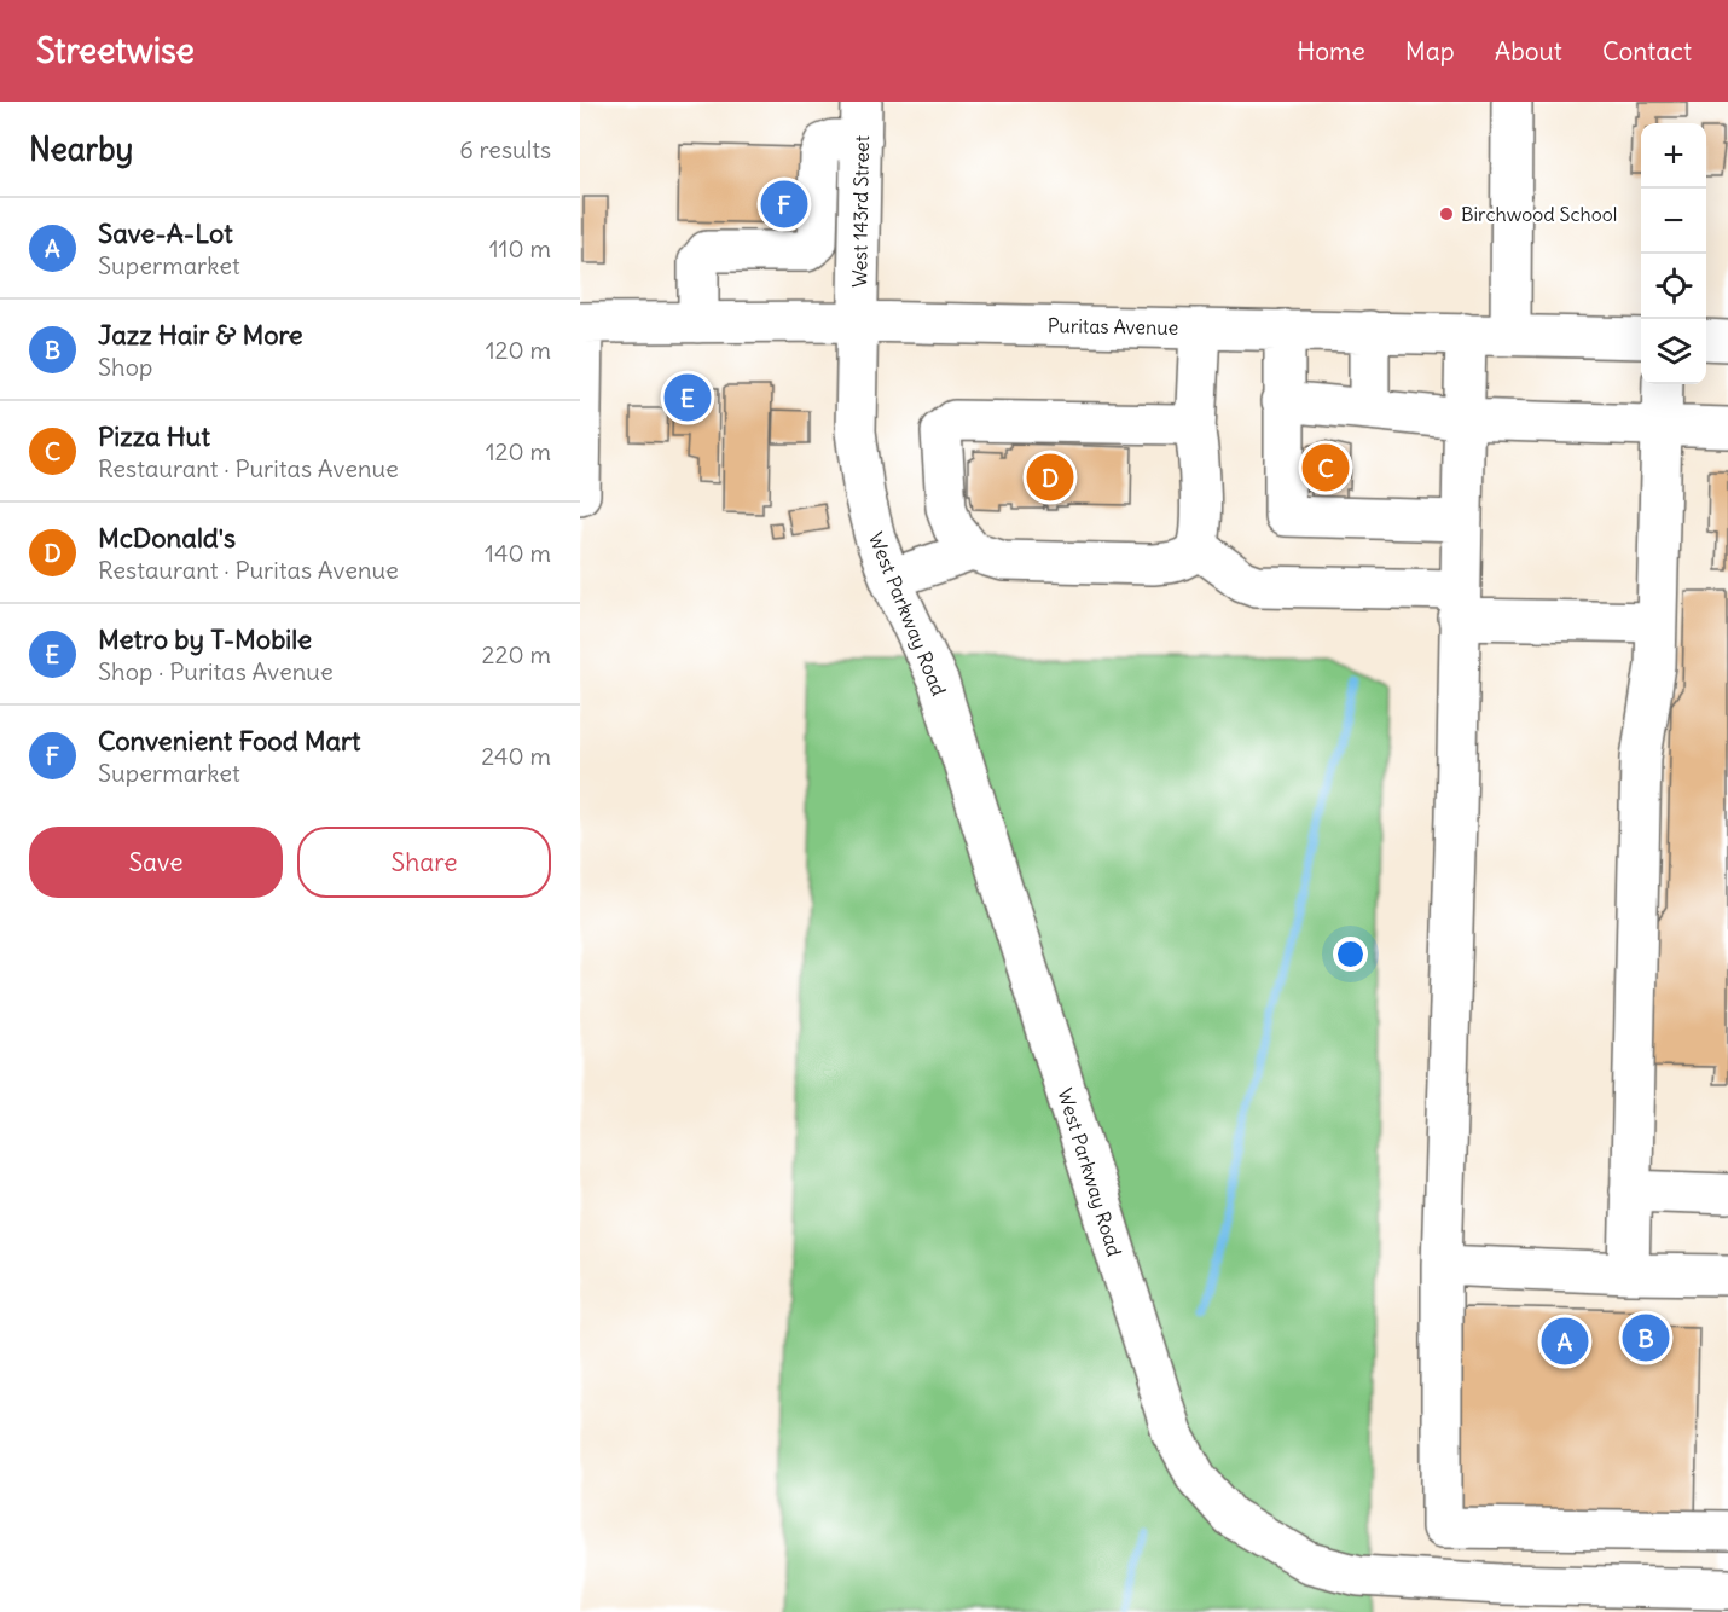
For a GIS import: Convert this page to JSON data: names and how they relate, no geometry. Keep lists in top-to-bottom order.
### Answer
{
  "streets": {
    "street": ["West 143rd Street", "Puritas Avenue", "West Parkway Road"]
  },
  "crossings": [
    ["West 143rd Street", "Puritas Avenue"],
    ["West 143rd Street", "West Parkway Road"],
    ["Puritas Avenue", "West Parkway Road"]
  ],
  "places": ["Birchwood School"],
  "page": {
    "header": "Streetwise",
    "nav": [
      "Home",
      "Map",
      "About",
      "Contact"
    ],
    "heading": ["Nearby", "6 results"],
    "map_buttons": ["+", "−"],
    "pins": [
      "F",
      "E",
      "C",
      "D",
      "B",
      "A"
    ],
    "list": [
      {
        "mark": "A",
        "name": "Save-A-Lot",
        "note": "Supermarket",
        "value": "110 m"
      },
      {
        "mark": "B",
        "name": "Jazz Hair & More",
        "note": "Shop",
        "value": "120 m"
      },
      {
        "mark": "C",
        "name": "Pizza Hut",
        "note": "Restaurant · Puritas Avenue",
        "value": "120 m"
      },
      {
        "mark": "D",
        "name": "McDonald's",
        "note": "Restaurant · Puritas Avenue",
        "value": "140 m"
      },
      {
        "mark": "E",
        "name": "Metro by T-Mobile",
        "note": "Shop · Puritas Avenue",
        "value": "220 m"
      },
      {
        "mark": "F",
        "name": "Convenient Food Mart",
        "note": "Supermarket",
        "value": "240 m"
      }
    ],
    "buttons": ["Save", "Share"]
  }
}
